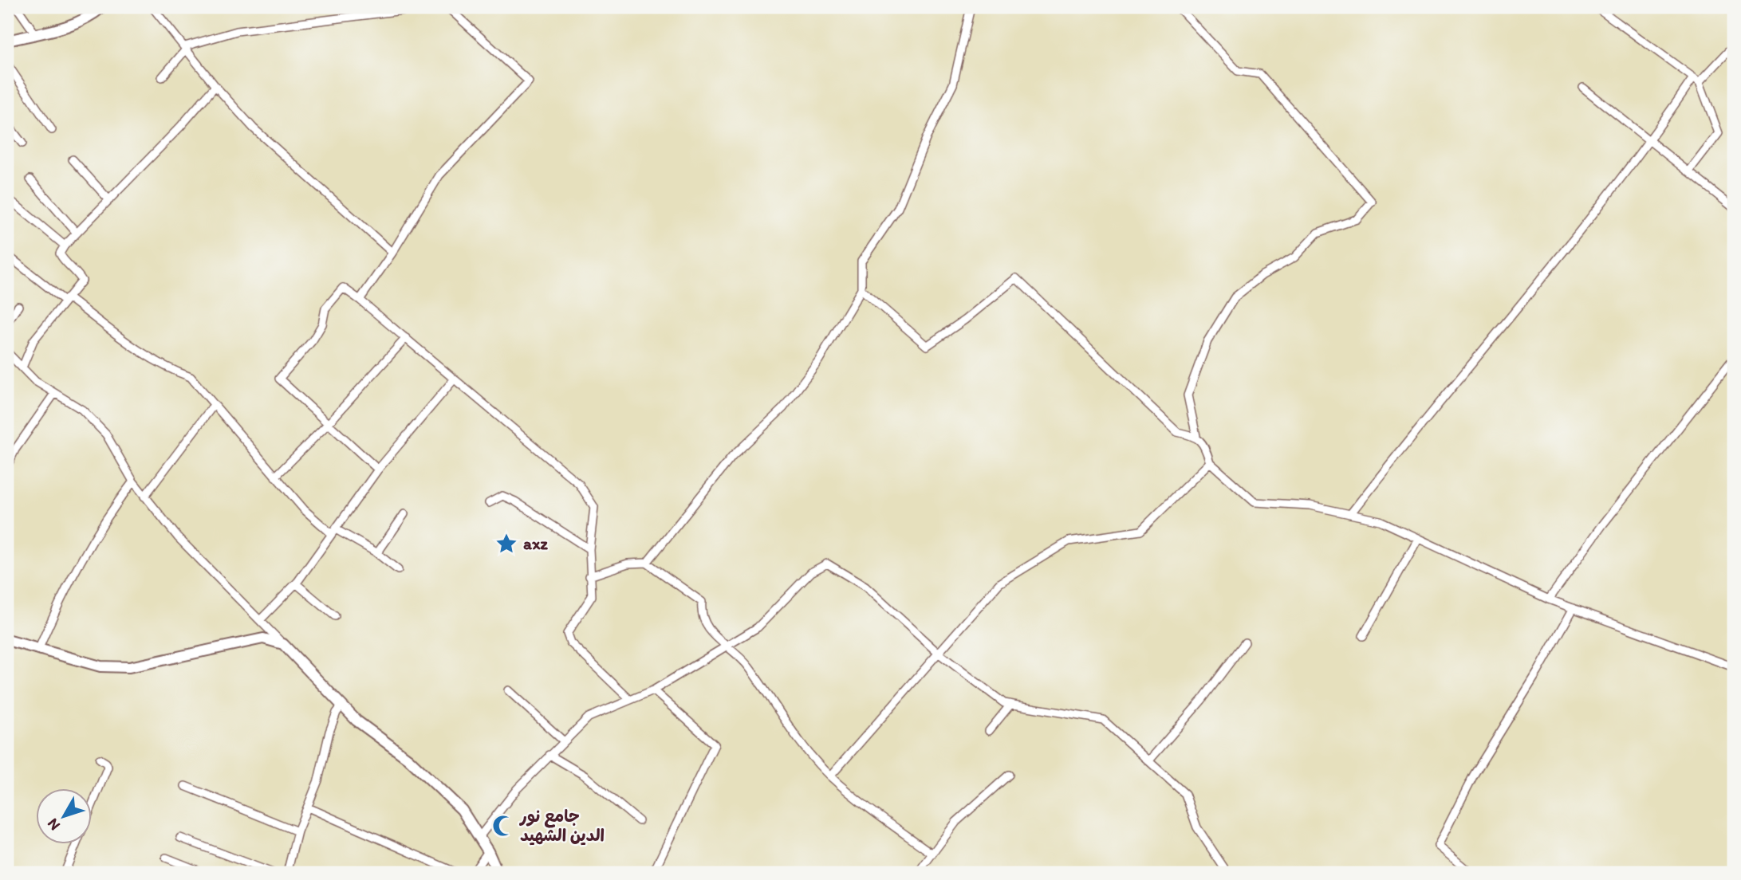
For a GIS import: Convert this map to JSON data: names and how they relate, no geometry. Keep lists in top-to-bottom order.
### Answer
{
  "places": {
    "place": ["axz"],
    "mosque": ["جامع نور الدين الشهيد"]
  },
  "north": "bottom left"
}
